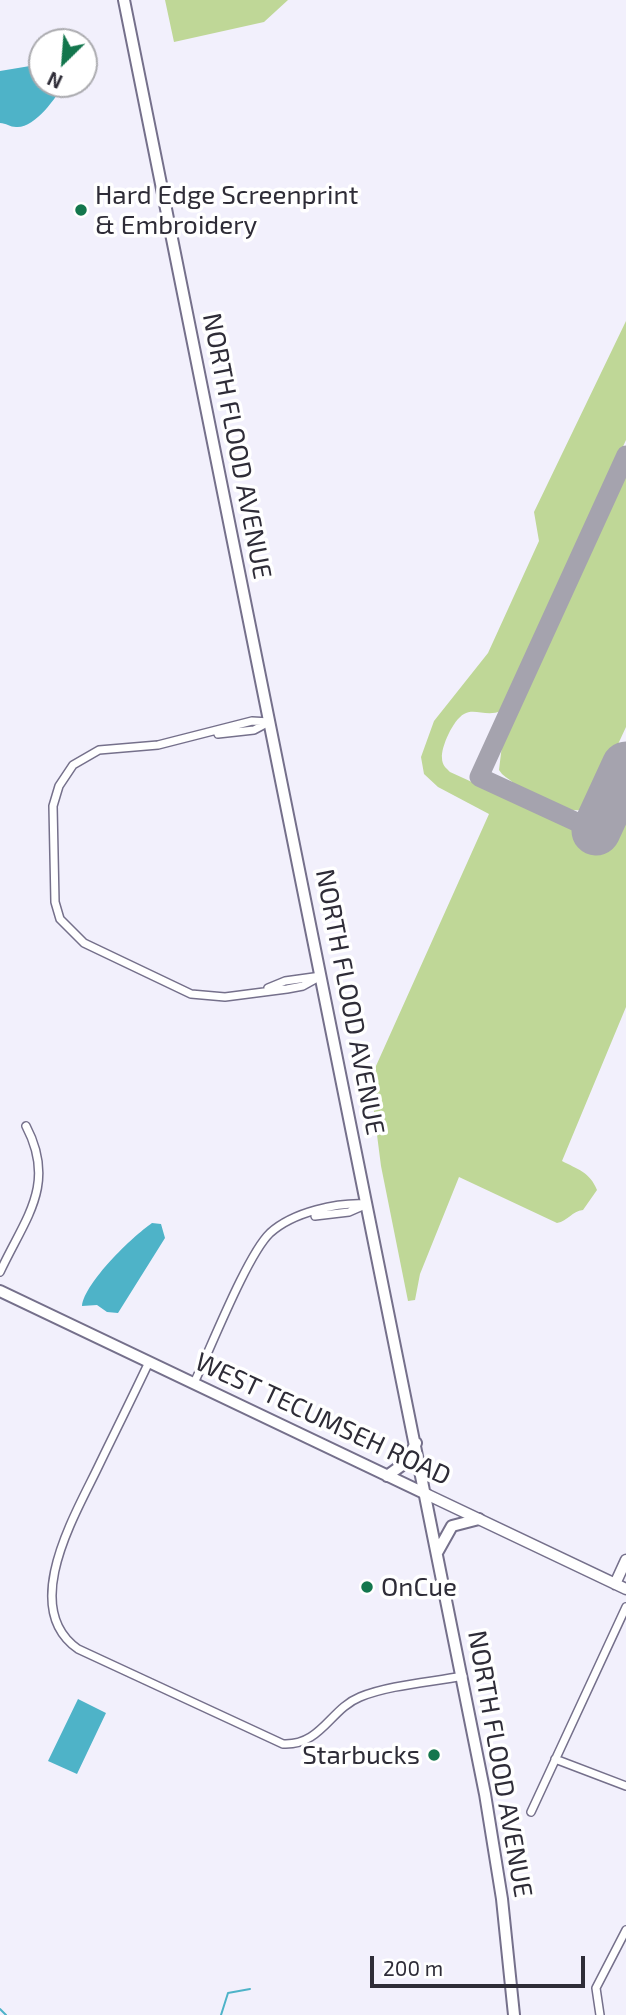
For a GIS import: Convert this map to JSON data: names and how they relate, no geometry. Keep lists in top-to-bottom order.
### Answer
{
  "streets": {
    "main road": ["NORTH FLOOD AVENUE", "WEST TECUMSEH ROAD"]
  },
  "crossings": [
    ["NORTH FLOOD AVENUE", "WEST TECUMSEH ROAD"]
  ],
  "places": ["Hard Edge Screenprint & Embroidery", "OnCue", "Starbucks"],
  "scale_bar": "200 m",
  "north": "bottom left"
}
